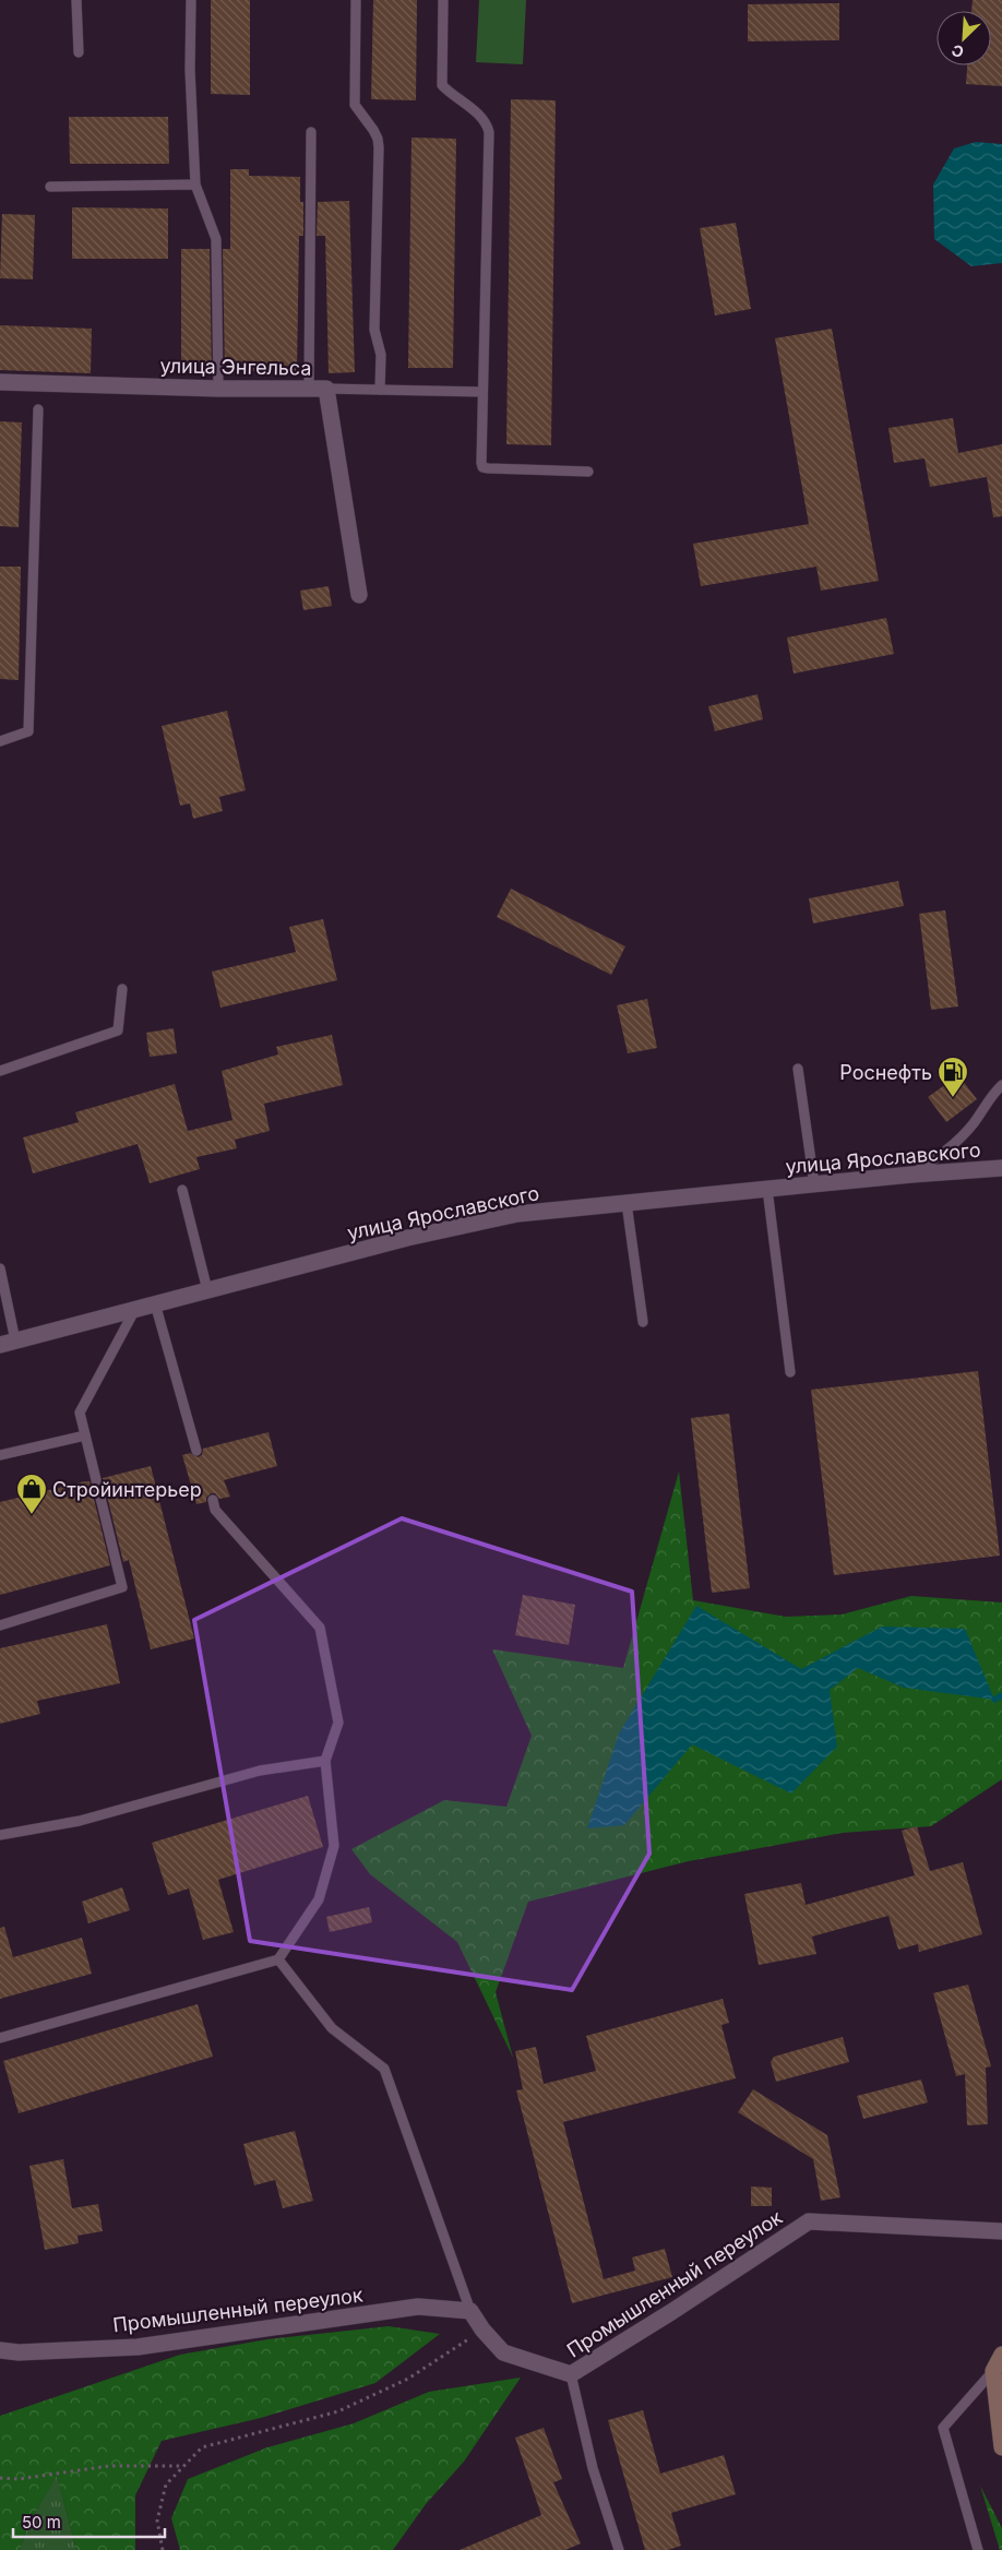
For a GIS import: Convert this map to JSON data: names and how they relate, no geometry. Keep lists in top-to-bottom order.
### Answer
{
  "streets": {
    "street": ["улица Энгельса", "улица Ярославского", "Промышленный переулок"]
  },
  "places": {
    "fuel station": ["Роснефть"],
    "shop": ["Стройинтерьер"]
  },
  "scale_bar": "50 m",
  "north": "bottom left"
}
